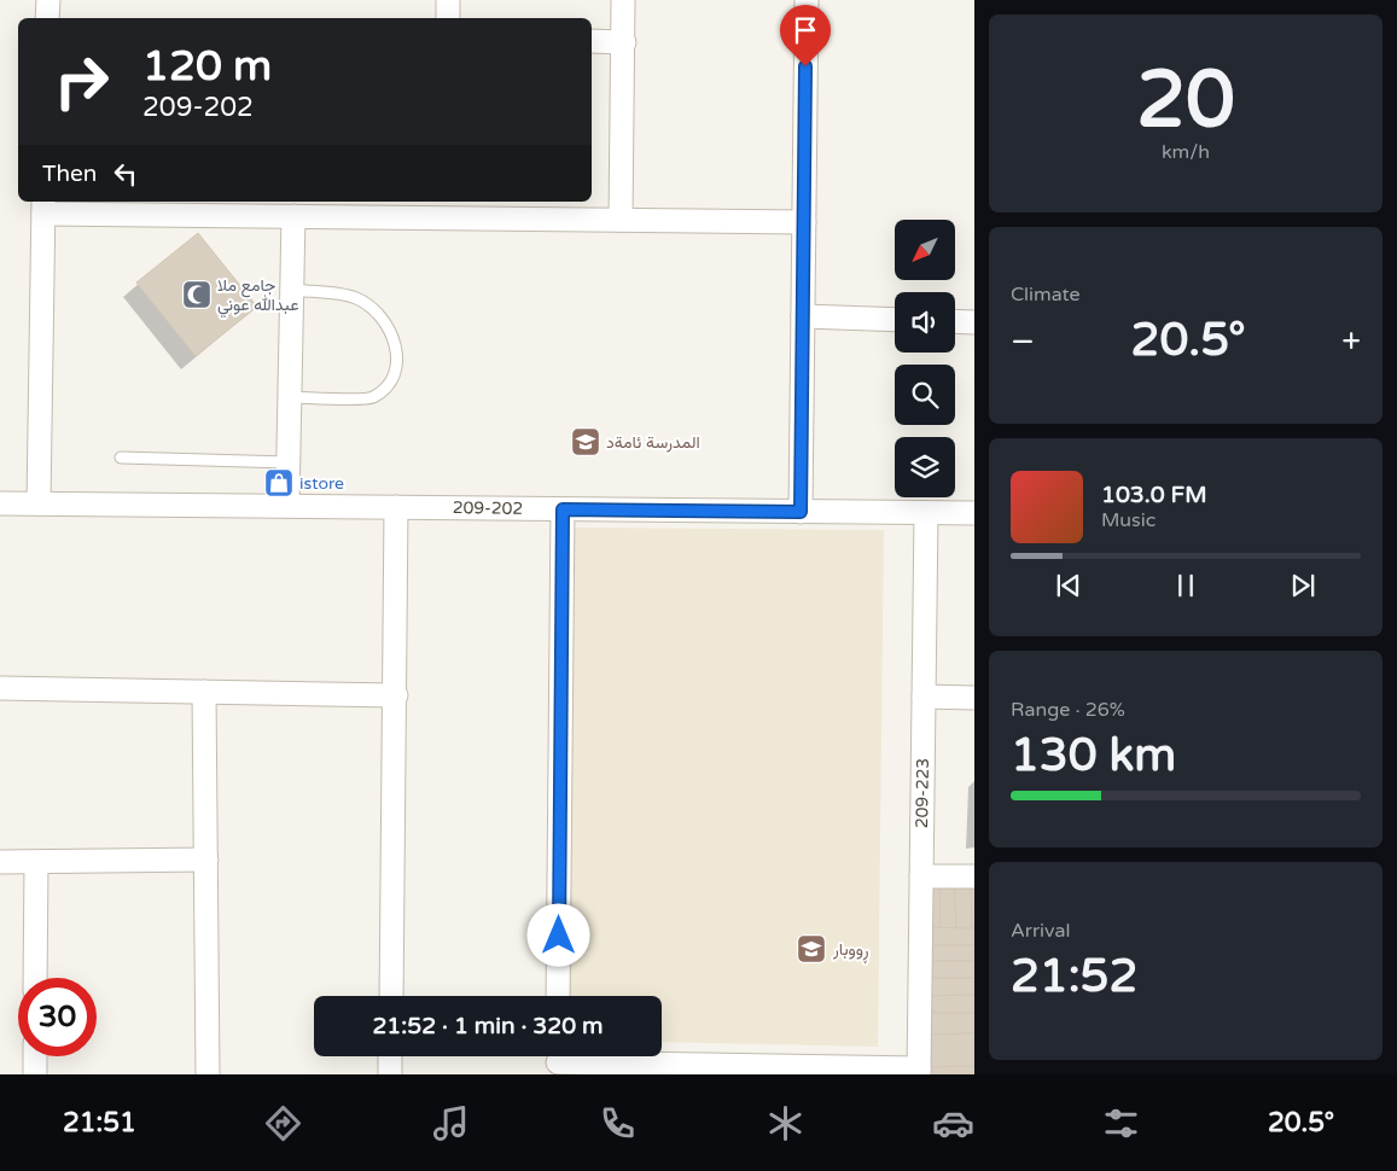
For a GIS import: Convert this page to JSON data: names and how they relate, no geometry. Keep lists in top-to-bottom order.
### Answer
{
  "streets": {
    "street": ["209-202", "209-223"]
  },
  "crossings": [
    ["209-202", "209-223"]
  ],
  "places": {
    "mosque": ["جامع ملا عبدالله عوني"],
    "school or university": ["المدرسة ئامةد", "ڕووبار"],
    "shop": ["istore"]
  },
  "north": "bottom left",
  "page": {
    "tile": [
      ["20", "km/h"],
      "Climate",
      ["Range · 26%", "130 km"],
      ["Arrival", "21:52"]
    ],
    "turn": ["120 m", "209-202"],
    "then": "Then",
    "heat": ["−", "20.5°", "+"],
    "song": ["103.0 FM", "Music"],
    "limit": "30",
    "trip": "21:52 · 1 min · 320 m",
    "tabs": ["21:51", "20.5°"]
  }
}
